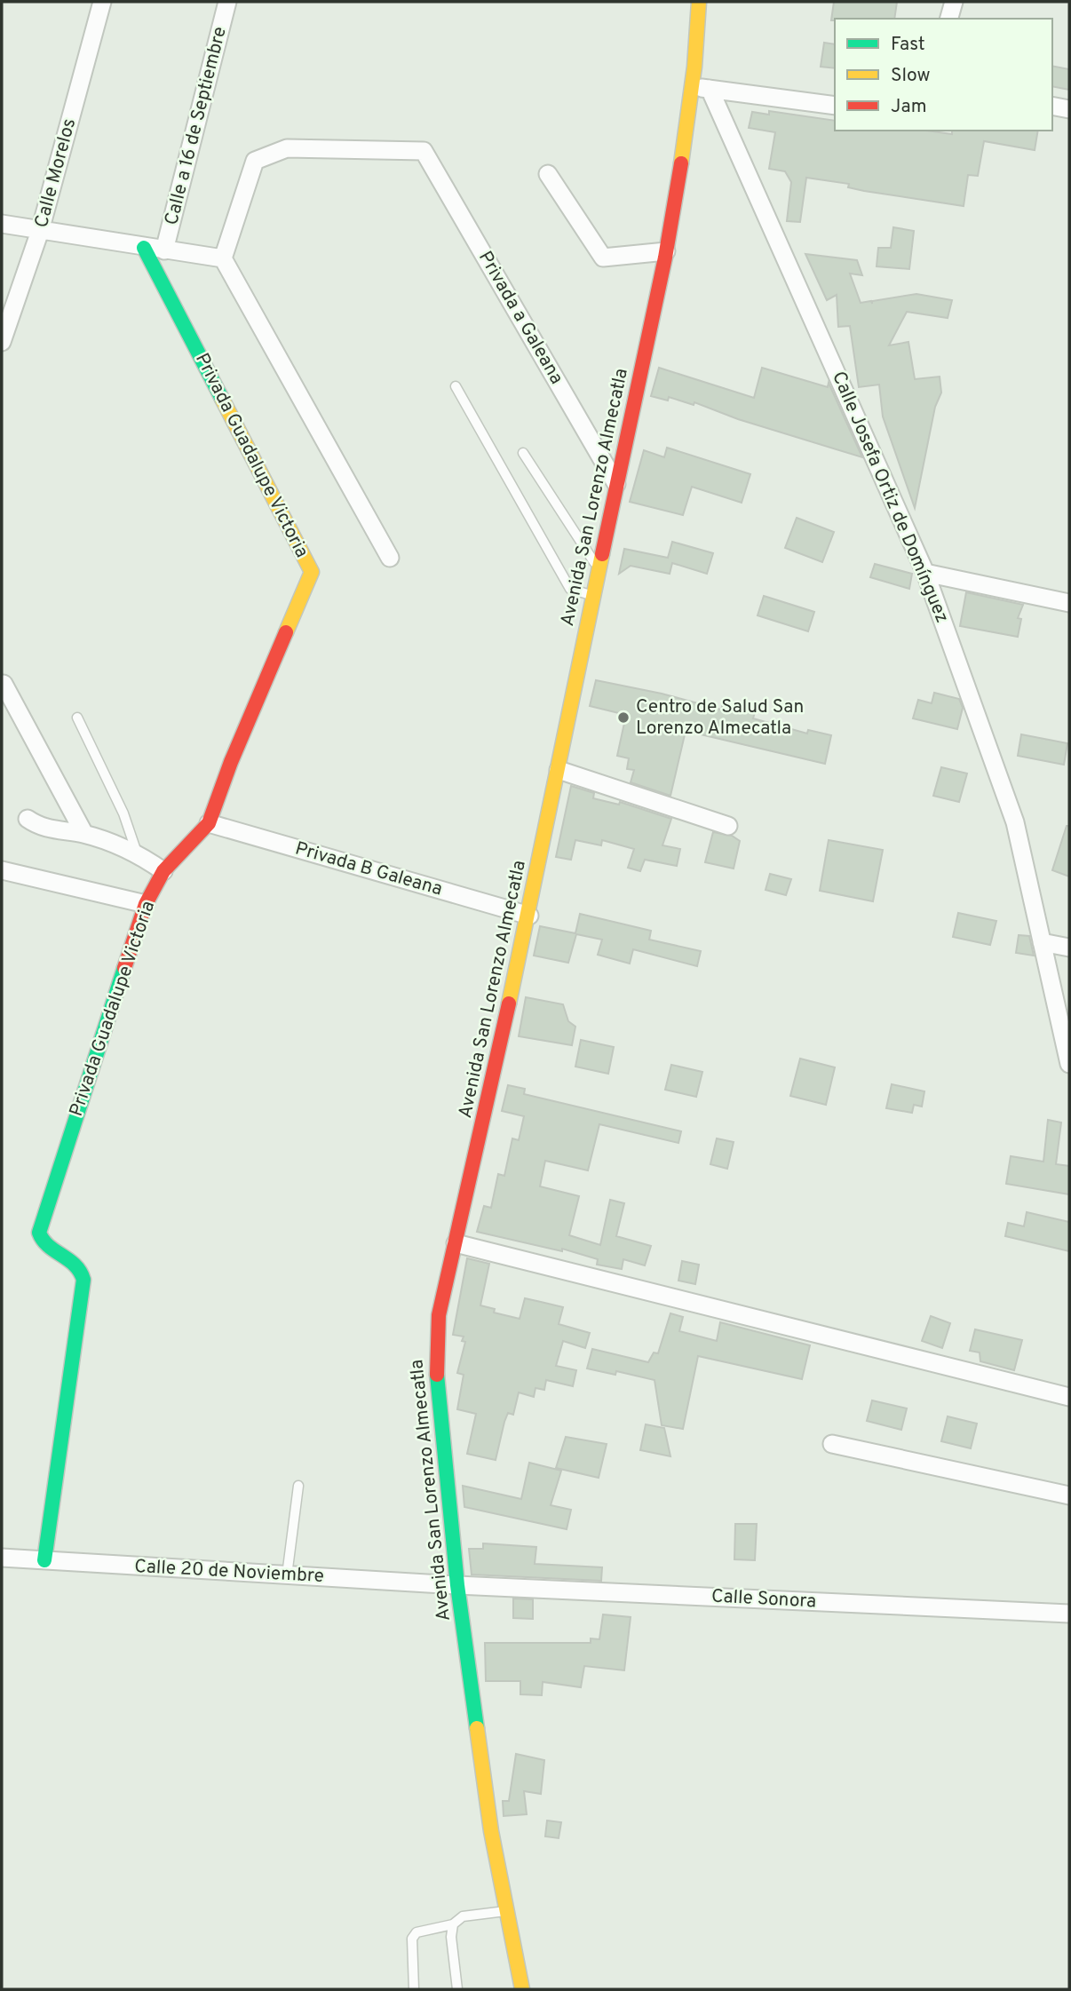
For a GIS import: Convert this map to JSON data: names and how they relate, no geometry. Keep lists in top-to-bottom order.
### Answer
{
  "streets": {
    "main road": ["Privada Guadalupe Victoria", "Avenida San Lorenzo Almecatla"],
    "street": [
      "Calle a 16 de Septiembre",
      "Calle Morelos",
      "Privada a Galeana",
      "Calle Josefa Ortiz de Domínguez",
      "Privada B Galeana",
      "Calle 20 de Noviembre",
      "Calle Sonora"
    ]
  },
  "crossings": [
    ["Privada a Galeana", "Avenida San Lorenzo Almecatla"],
    ["Privada Guadalupe Victoria", "Privada B Galeana"],
    ["Privada Guadalupe Victoria", "Calle 20 de Noviembre"],
    ["Avenida San Lorenzo Almecatla", "Calle Josefa Ortiz de Domínguez"],
    ["Avenida San Lorenzo Almecatla", "Privada B Galeana"],
    ["Avenida San Lorenzo Almecatla", "Calle 20 de Noviembre"],
    ["Avenida San Lorenzo Almecatla", "Calle Sonora"],
    ["Calle 20 de Noviembre", "Calle Sonora"]
  ],
  "places": ["Centro de Salud San Lorenzo Almecatla"],
  "legend": ["Fast", "Slow", "Jam"]
}
